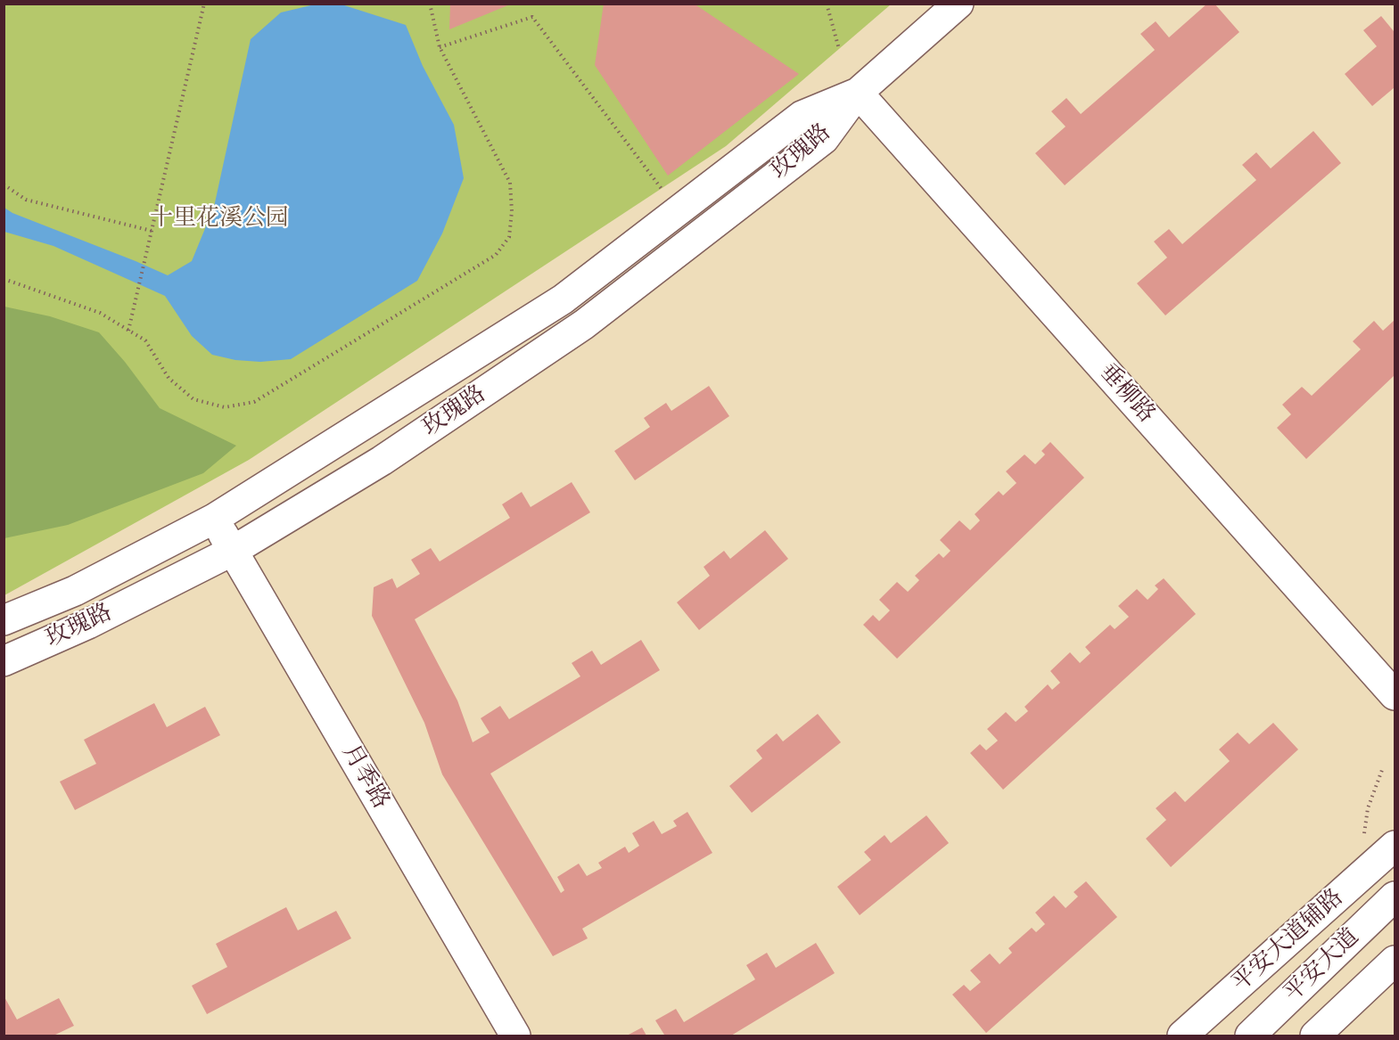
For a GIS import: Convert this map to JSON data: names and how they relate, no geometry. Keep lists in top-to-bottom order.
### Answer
{
  "streets": {
    "street": [
      "玫瑰路",
      "垂柳路",
      "月季路",
      "平安大道辅路",
      "平安大道"
    ]
  },
  "crossings": [
    ["玫瑰路", "垂柳路"],
    ["玫瑰路", "月季路"]
  ],
  "parks": ["十里花溪公园"]
}
